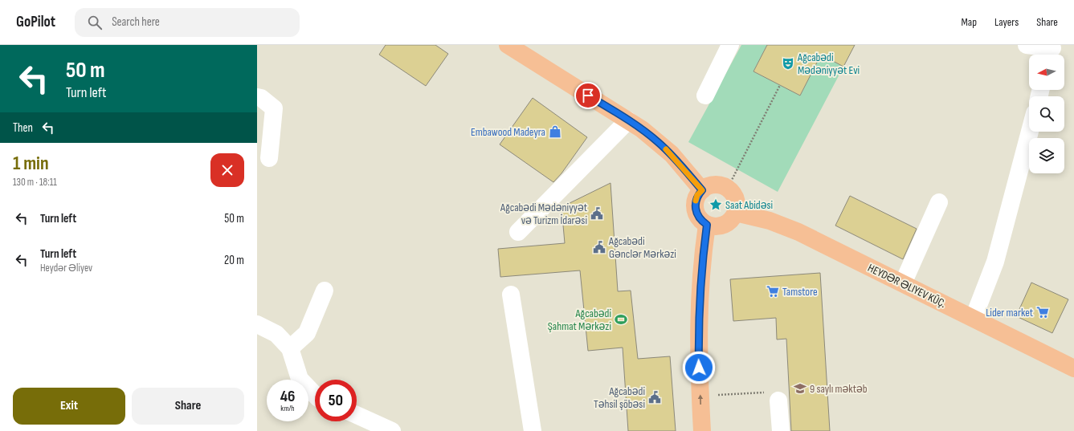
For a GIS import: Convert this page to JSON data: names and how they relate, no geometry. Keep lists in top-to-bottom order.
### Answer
{
  "streets": {
    "main road": ["HEYDƏR ƏLIYEV KÜÇ."]
  },
  "places": {
    "theatre": ["Ağcabədi Mədəniyyət Evi"],
    "shop": ["Embawood Madeyra"],
    "place": ["Saat Abidəsi"],
    "public building": ["Ağcabədi Mədəniyyət və Turizm İdarəsi", "Ağcabədi Gənclər Mərkəzi", "Ağcabədi Təhsil şöbəsi"],
    "supermarket": ["Tamstore", "Lider market"],
    "sports": ["Ağcabədi Şahmat Mərkəzi"],
    "school or university": ["9 saylı məktəb"]
  },
  "north": "left",
  "page": {
    "header": "GoPilot",
    "search": "Search here",
    "nav": ["Map", "Layers", "Share"],
    "turn": ["50 m", "Turn left"],
    "then": "Then",
    "heading": ["1 min", "130 m · 18:11"],
    "list": [
      {
        "name": "Turn left",
        "value": "50 m"
      },
      {
        "name": "Turn left",
        "note": "Heydər Əliyev",
        "value": "20 m"
      }
    ],
    "speed": "46 km/h",
    "limit": "50",
    "buttons": ["Exit", "Share"]
  }
}
